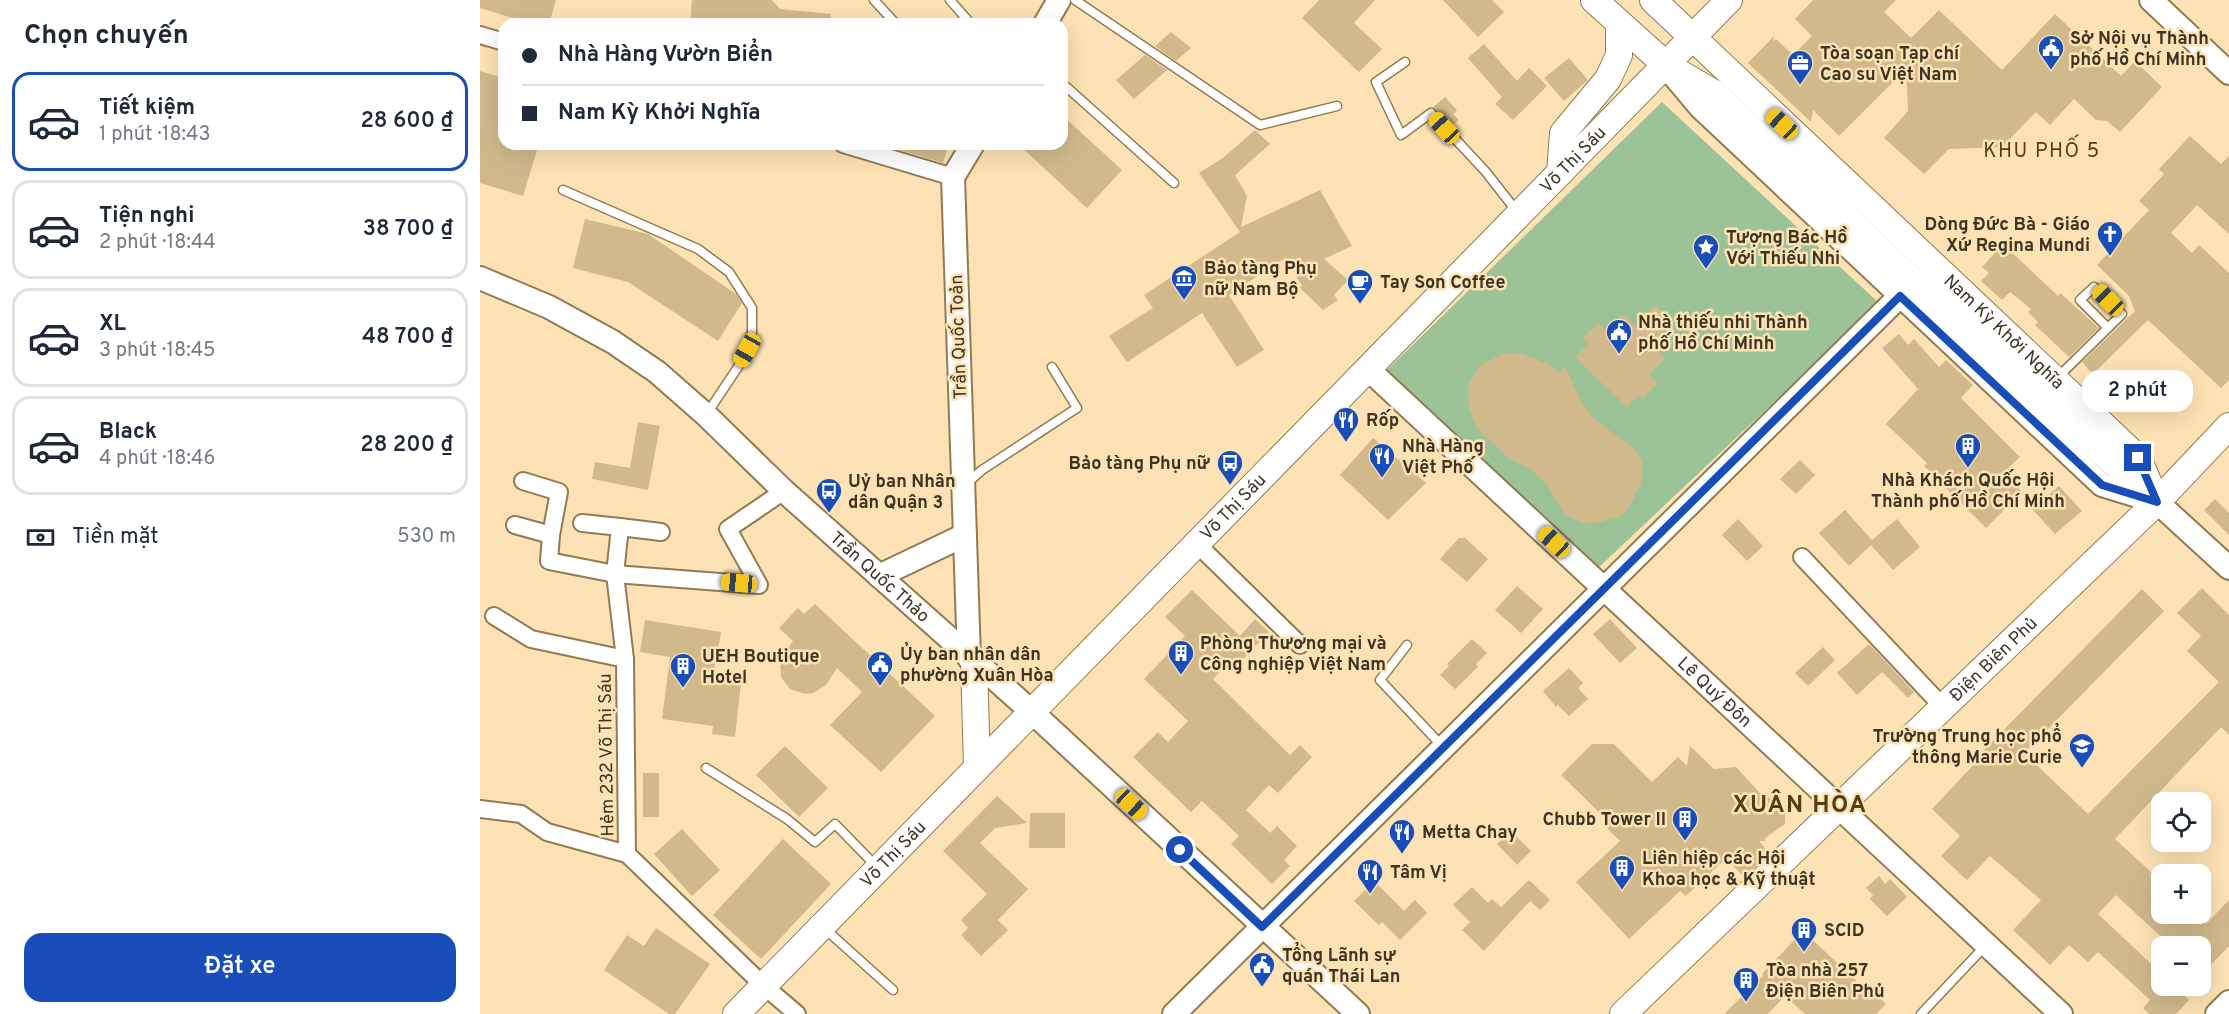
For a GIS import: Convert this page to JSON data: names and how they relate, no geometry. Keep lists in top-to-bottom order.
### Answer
{
  "streets": {
    "main road": ["Võ Thị Sáu", "Nam Kỳ Khởi Nghĩa", "Điện Biên Phủ"],
    "street": [
      "Trần Quốc Toản",
      "Trần Quốc Thảo",
      "Lê Quý Đôn",
      "Hẻm 232 Võ Thị Sáu"
    ]
  },
  "crossings": [
    ["Võ Thị Sáu", "Nam Kỳ Khởi Nghĩa"],
    ["Võ Thị Sáu", "Trần Quốc Thảo"],
    ["Võ Thị Sáu", "Lê Quý Đôn"],
    ["Võ Thị Sáu", "Hẻm 232 Võ Thị Sáu"],
    ["Nam Kỳ Khởi Nghĩa", "Điện Biên Phủ"],
    ["Trần Quốc Toản", "Trần Quốc Thảo"],
    ["Điện Biên Phủ", "Lê Quý Đôn"]
  ],
  "districts": ["KHU PHỐ 5", "XUÂN HÒA"],
  "places": {
    "public building": [
      "Sở Nội vụ Thành phố Hồ Chí Minh",
      "Nhà thiếu nhi Thành phố Hồ Chí Minh",
      "Ủy ban nhân dân phường Xuân Hòa",
      "Tổng Lãnh sự quán Thái Lan"
    ],
    "office": ["Tòa soạn Tạp chí Cao su Việt Nam"],
    "church": ["Dòng Đức Bà - Giáo Xứ Regina Mundi"],
    "place": ["Tượng Bác Hồ Với Thiếu Nhi"],
    "museum": ["Bảo tàng Phụ nữ Nam Bộ"],
    "cafe": ["Tay Son Coffee"],
    "restaurant": [
      "Rốp",
      "Nhà Hàng Việt Phố",
      "Metta Chay",
      "Tâm Vị"
    ],
    "building": [
      "Nhà Khách Quốc Hội Thành phố Hồ Chí Minh",
      "Phòng Thương mại và Công nghiệp Việt Nam",
      "UEH Boutique Hotel",
      "Chubb Tower II",
      "Liên hiệp các Hội Khoa học & Kỹ thuật",
      "SCID",
      "Tòa nhà 257 Điện Biên Phủ"
    ],
    "bus stop": ["Bảo tàng Phụ nữ", "Uỷ ban Nhân dân Quận 3"],
    "school or university": ["Trường Trung học phổ thông Marie Curie"]
  },
  "page": {
    "heading": "Chọn chuyến",
    "banner": ["Nhà Hàng Vườn Biển", "Nam Kỳ Khởi Nghĩa"],
    "list": [
      {
        "name": "Tiết kiệm",
        "note": "1 phút · 18:43",
        "value": "28 600 ₫"
      },
      {
        "name": "Tiện nghi",
        "note": "2 phút · 18:44",
        "value": "38 700 ₫"
      },
      {
        "name": "XL",
        "note": "3 phút · 18:45",
        "value": "48 700 ₫"
      },
      {
        "name": "Black",
        "note": "4 phút · 18:46",
        "value": "28 200 ₫"
      }
    ],
    "bubble": "2 phút",
    "pay": ["Tiền mặt", "530 m"],
    "map_buttons": ["+", "−"],
    "buttons": "Đặt xe"
  }
}
